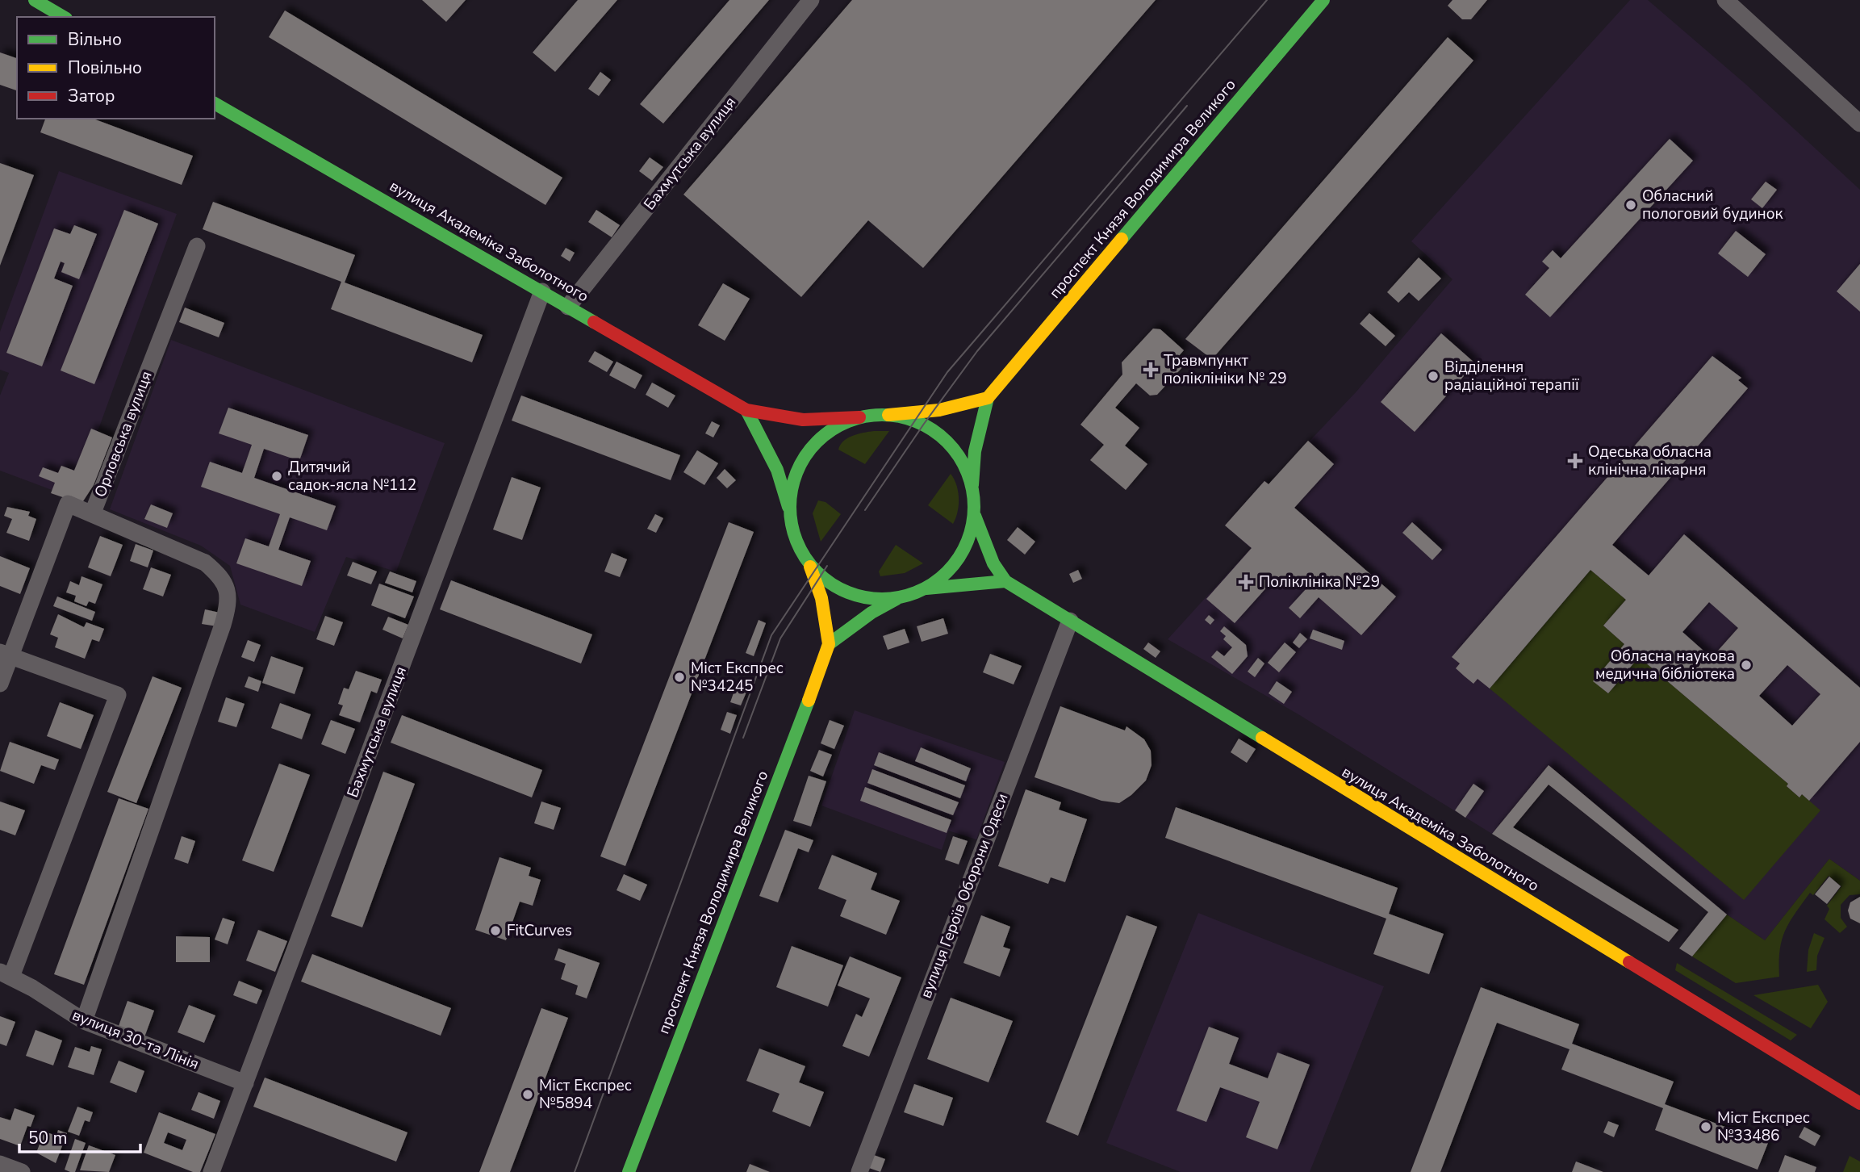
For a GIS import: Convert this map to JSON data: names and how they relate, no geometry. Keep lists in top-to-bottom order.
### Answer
{
  "streets": {
    "main road": ["проспект Князя Володимира Великого", "вулиця Академіка Заболотного"],
    "street": [
      "Бахмутська вулиця",
      "Орловська вулиця",
      "вулиця Героїв Оборони Одеси",
      "вулиця 30-та Лінія"
    ]
  },
  "crossings": [
    ["Бахмутська вулиця", "вулиця Академіка Заболотного"],
    ["Бахмутська вулиця", "вулиця 30-та Лінія"],
    ["проспект Князя Володимира Великого", "вулиця Академіка Заболотного"],
    ["вулиця Академіка Заболотного", "вулиця Героїв Оборони Одеси"]
  ],
  "places": {
    "other": [
      "Обласний пологовий будинок",
      "Відділення радіаційної терапії",
      "Дитячий садок-ясла №112",
      "Обласна наукова медична бібліотека",
      "Міст Експрес №34245",
      "FitCurves",
      "Міст Експрес №5894",
      "Міст Експрес №33486"
    ],
    "health": ["Травмпункт поліклініки № 29", "Одеська обласна клінічна лікарня", "Поліклініка №29"]
  },
  "legend": ["Вільно", "Повільно", "Затор"],
  "scale_bar": "50 m"
}
